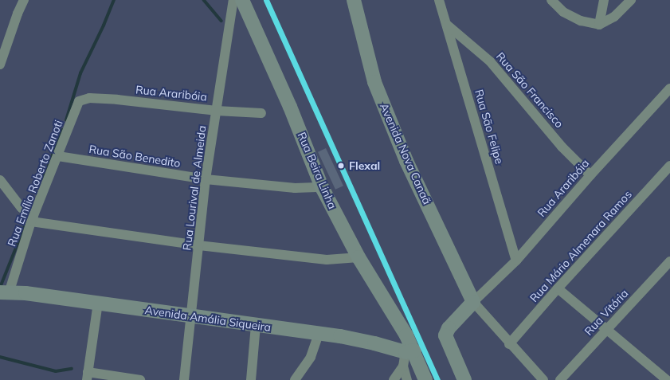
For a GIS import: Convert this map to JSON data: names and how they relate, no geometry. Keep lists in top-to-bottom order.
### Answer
{
  "streets": {
    "street": [
      "Rua São Francisco",
      "Rua Araribóia",
      "Rua São Felipe",
      "Avenida Nova Canaã",
      "Rua São Benedito",
      "Rua Beira Linha",
      "Rua Emílio Roberto Zanoti",
      "Rua Lourival de Almeida",
      "Rua Mário Almenara Ramos",
      "Rua Vitória",
      "Avenida Amália Siqueira"
    ]
  },
  "crossings": [
    ["Rua São Francisco", "Rua Araribóia"],
    ["Rua São Francisco", "Rua São Felipe"],
    ["Rua Araribóia", "Rua São Felipe"],
    ["Rua Araribóia", "Avenida Nova Canaã"],
    ["Rua Araribóia", "Rua Emílio Roberto Zanoti"],
    ["Rua Araribóia", "Rua Lourival de Almeida"],
    ["Rua São Benedito", "Rua Beira Linha"],
    ["Rua São Benedito", "Rua Emílio Roberto Zanoti"],
    ["Rua São Benedito", "Rua Lourival de Almeida"],
    ["Rua Beira Linha", "Avenida Amália Siqueira"],
    ["Rua Emílio Roberto Zanoti", "Avenida Amália Siqueira"],
    ["Rua Lourival de Almeida", "Avenida Amália Siqueira"]
  ],
  "places": ["Flexal"]
}
